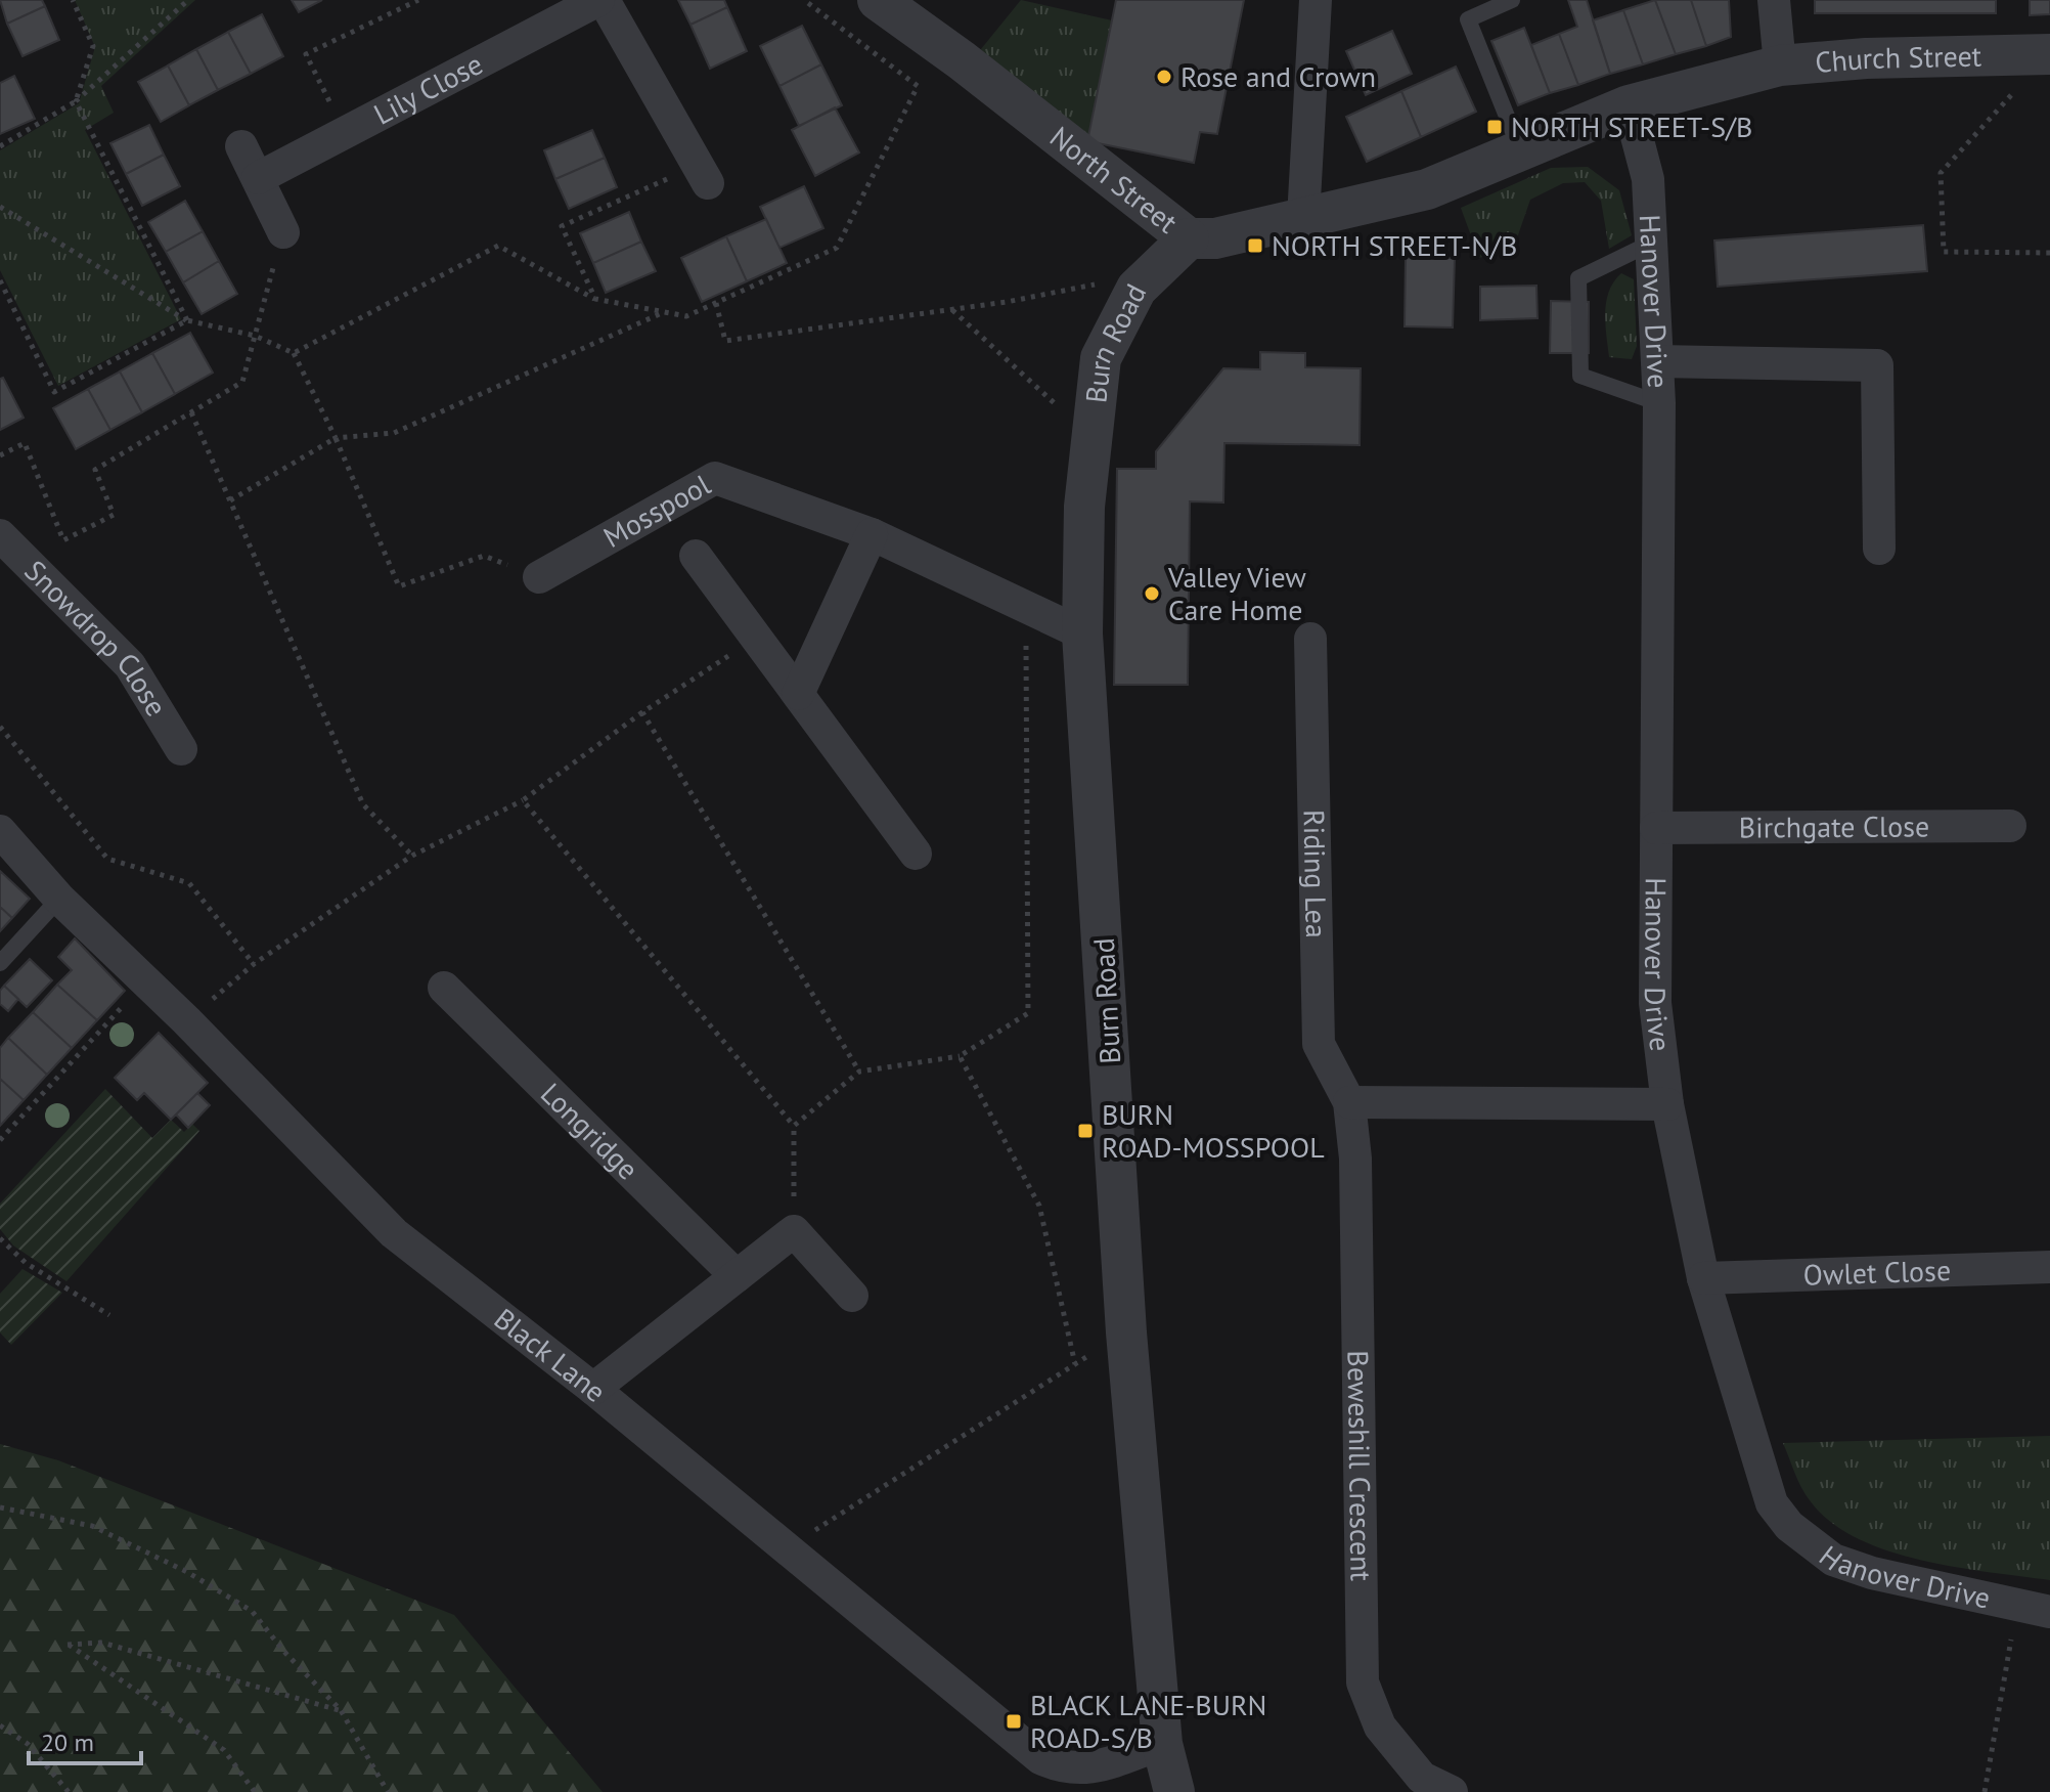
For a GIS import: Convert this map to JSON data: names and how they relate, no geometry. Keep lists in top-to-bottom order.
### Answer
{
  "streets": {
    "street": [
      "Church Street",
      "Lily Close",
      "North Street",
      "Hanover Drive",
      "Burn Road",
      "Mosspool",
      "Snowdrop Close",
      "Birchgate Close",
      "Riding Lea",
      "Longridge",
      "Owlet Close",
      "Black Lane",
      "Beweshill Crescent"
    ]
  },
  "crossings": [
    ["Church Street", "North Street"],
    ["Church Street", "Hanover Drive"],
    ["North Street", "Hanover Drive"],
    ["North Street", "Burn Road"],
    ["Hanover Drive", "Birchgate Close"],
    ["Hanover Drive", "Owlet Close"],
    ["Burn Road", "Mosspool"],
    ["Burn Road", "Black Lane"],
    ["Riding Lea", "Beweshill Crescent"]
  ],
  "places": {
    "other": ["Rose and Crown", "Valley View Care Home"],
    "transit": [
      "NORTH STREET-S/B",
      "NORTH STREET-N/B",
      "BURN ROAD-MOSSPOOL",
      "BLACK LANE-BURN ROAD-S/B"
    ]
  },
  "scale_bar": "20 m"
}
